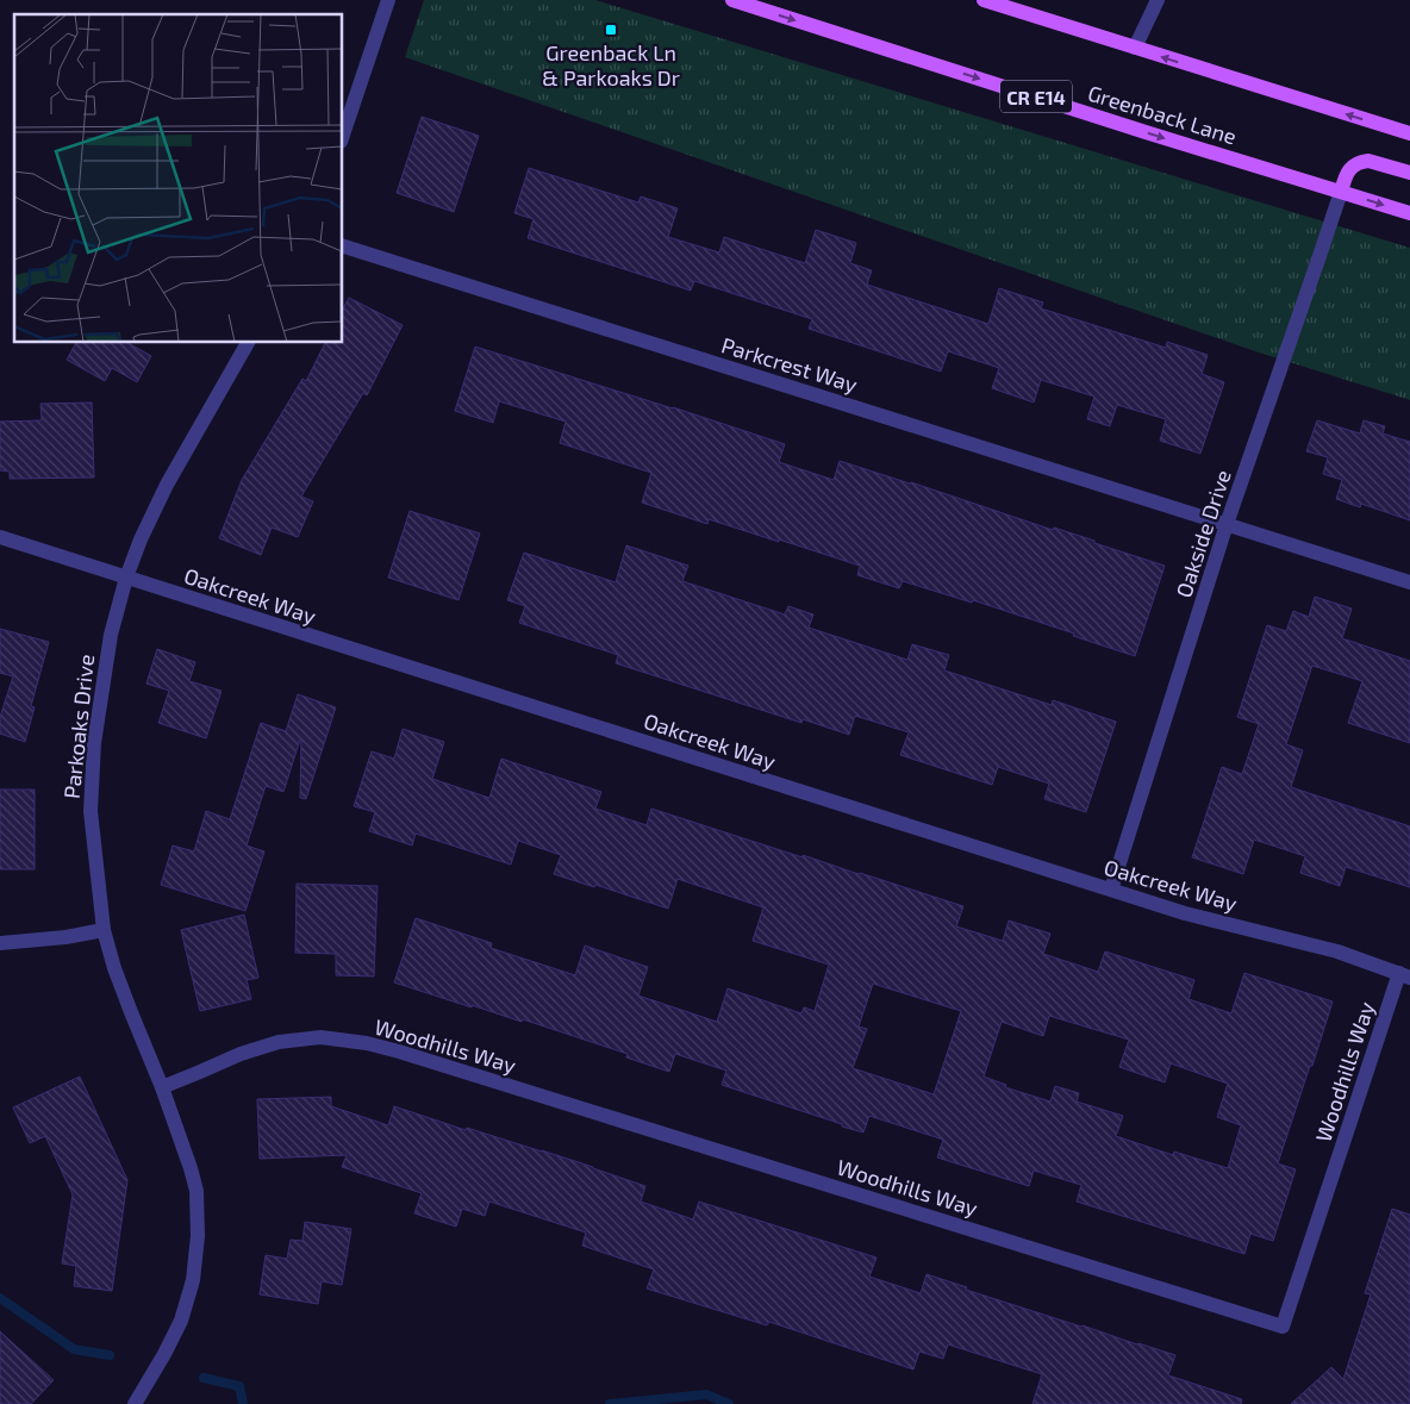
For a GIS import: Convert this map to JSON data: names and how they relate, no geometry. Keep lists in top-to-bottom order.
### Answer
{
  "streets": {
    "main road": ["CR E14", "Greenback Lane"],
    "street": [
      "Parkcrest Way",
      "Oakside Drive",
      "Oakcreek Way",
      "Parkoaks Drive",
      "Woodhills Way"
    ]
  },
  "crossings": [
    ["Greenback Lane", "Oakside Drive"],
    ["Parkcrest Way", "Oakside Drive"],
    ["Oakside Drive", "Oakcreek Way"],
    ["Oakcreek Way", "Parkoaks Drive"],
    ["Oakcreek Way", "Woodhills Way"],
    ["Parkoaks Drive", "Woodhills Way"]
  ],
  "places": {
    "transit": ["Greenback Ln & Parkoaks Dr"]
  }
}
